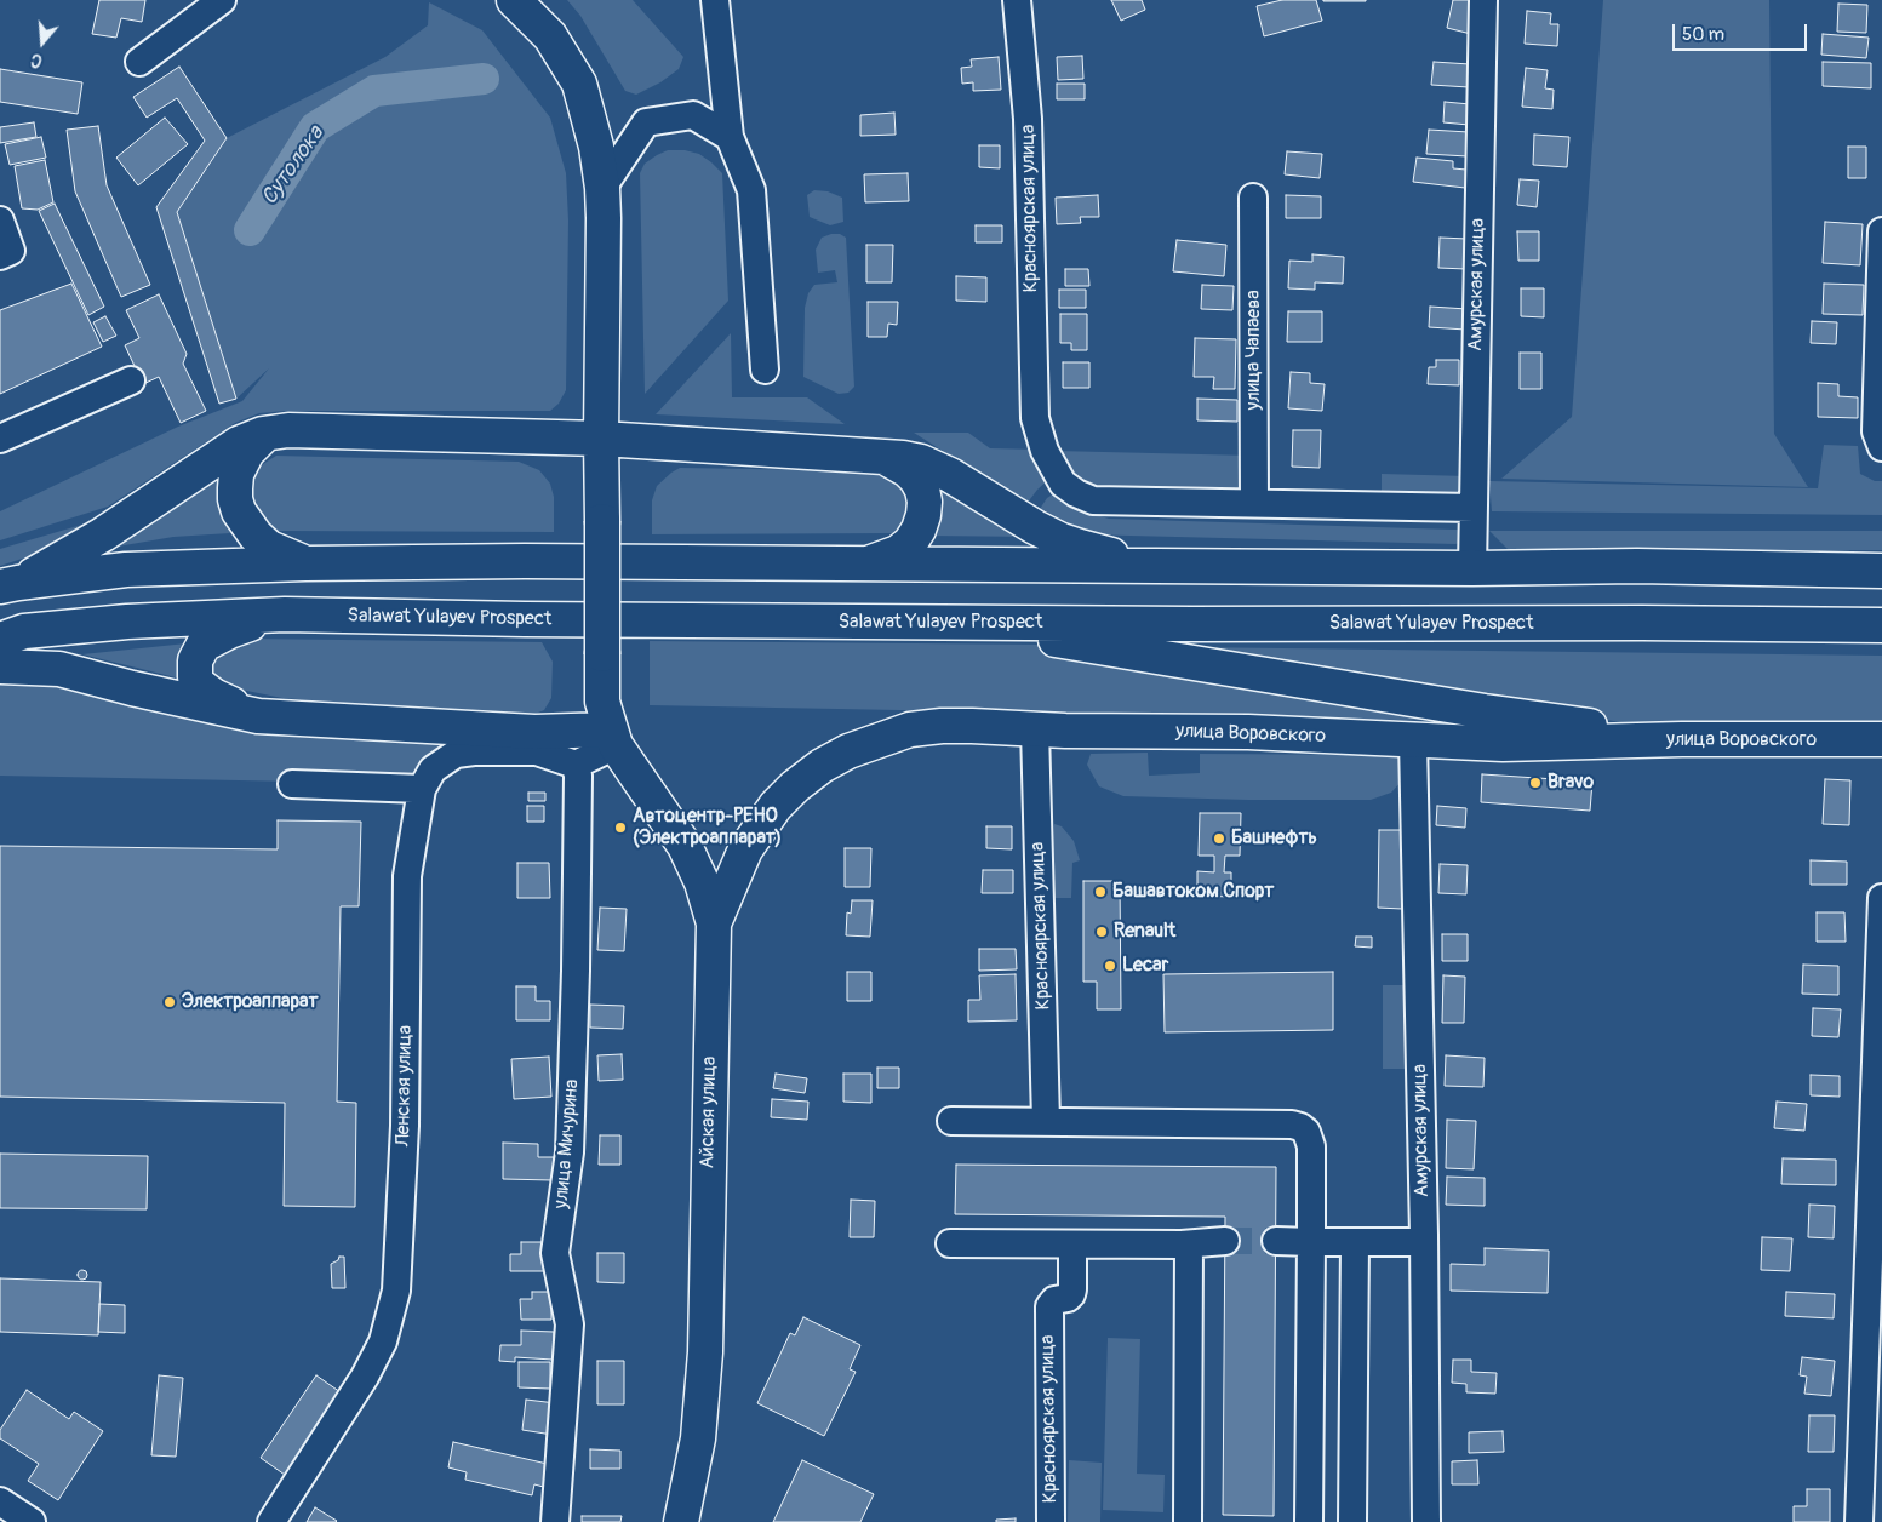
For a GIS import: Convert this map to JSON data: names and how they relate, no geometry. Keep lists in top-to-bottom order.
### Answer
{
  "streets": {
    "main road": ["Salawat Yulayev Prospect", "улица Воровского", "Айская улица"],
    "street": [
      "Красноярская улица",
      "Амурская улица",
      "улица Чапаева",
      "Ленская улица",
      "улица Мичурина"
    ]
  },
  "crossings": [
    ["Красноярская улица", "Амурская улица"],
    ["Красноярская улица", "улица Чапаева"],
    ["Красноярская улица", "улица Воровского"],
    ["Амурская улица", "улица Воровского"],
    ["улица Воровского", "Айская улица"],
    ["Ленская улица", "улица Мичурина"]
  ],
  "water": ["Сутолока"],
  "places": [
    "Bravo",
    "Автоцентр-РЕНО (Электроаппарат)",
    "Башнефть",
    "Башавтоком Спорт",
    "Renault",
    "Lecar",
    "Электроаппарат"
  ],
  "scale_bar": "50 m",
  "north": "bottom"
}
